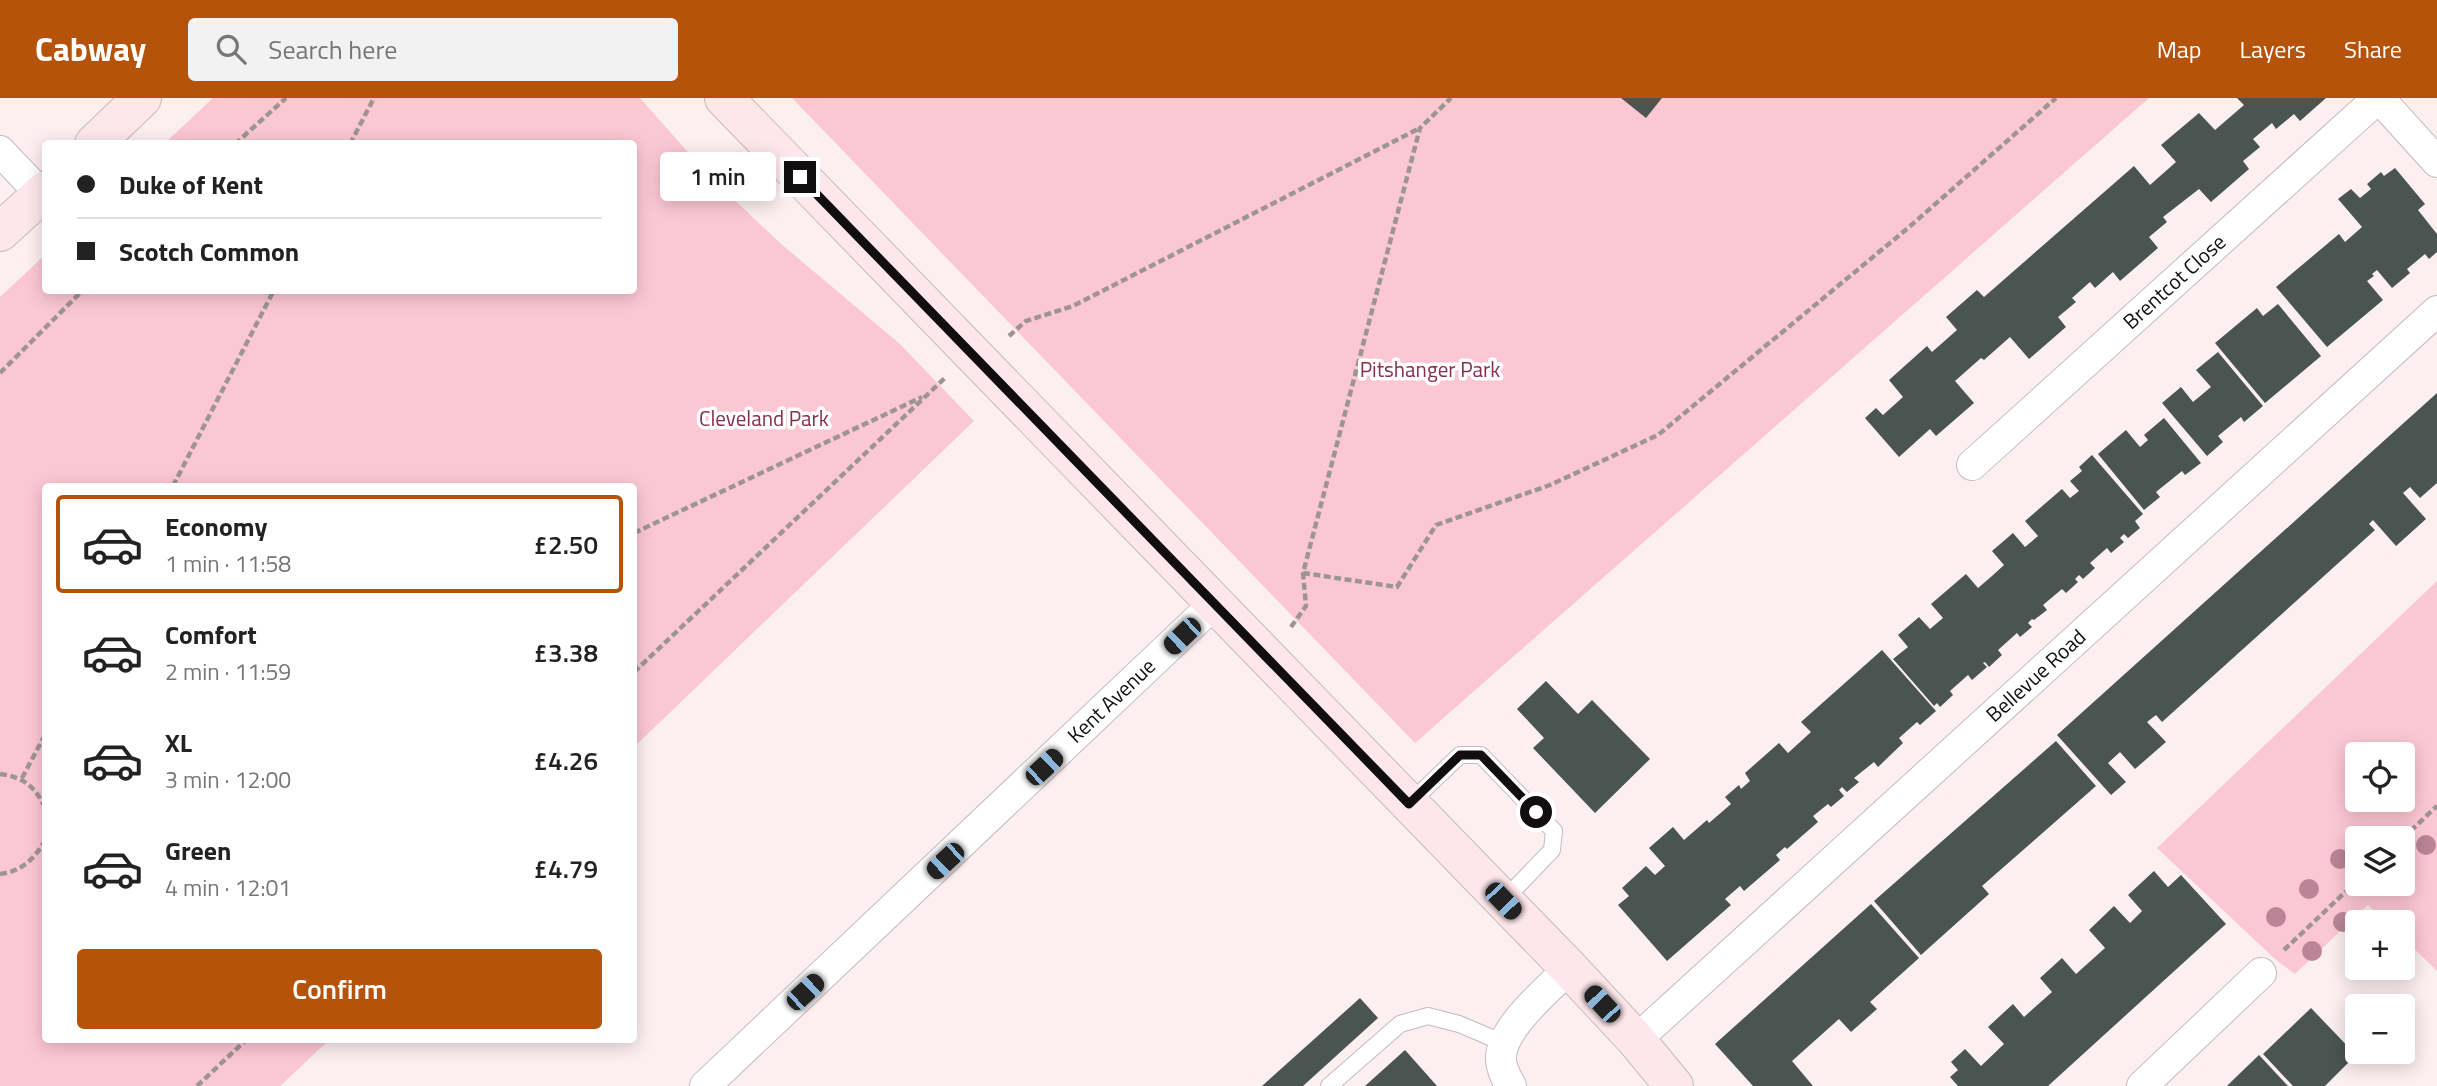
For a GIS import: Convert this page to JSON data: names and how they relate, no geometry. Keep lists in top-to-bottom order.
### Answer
{
  "streets": {
    "street": ["Brentcot Close", "Bellevue Road", "Kent Avenue"]
  },
  "parks": ["Pitshanger Park", "Cleveland Park"],
  "page": {
    "header": "Cabway",
    "search": "Search here",
    "nav": ["Map", "Layers", "Share"],
    "banner": ["Duke of Kent", "Scotch Common"],
    "bubble": "1 min",
    "list": [
      {
        "name": "Economy",
        "note": "1 min · 11:58",
        "value": "£2.50"
      },
      {
        "name": "Comfort",
        "note": "2 min · 11:59",
        "value": "£3.38"
      },
      {
        "name": "XL",
        "note": "3 min · 12:00",
        "value": "£4.26"
      },
      {
        "name": "Green",
        "note": "4 min · 12:01",
        "value": "£4.79"
      }
    ],
    "map_buttons": ["+", "−"],
    "buttons": "Confirm"
  }
}
